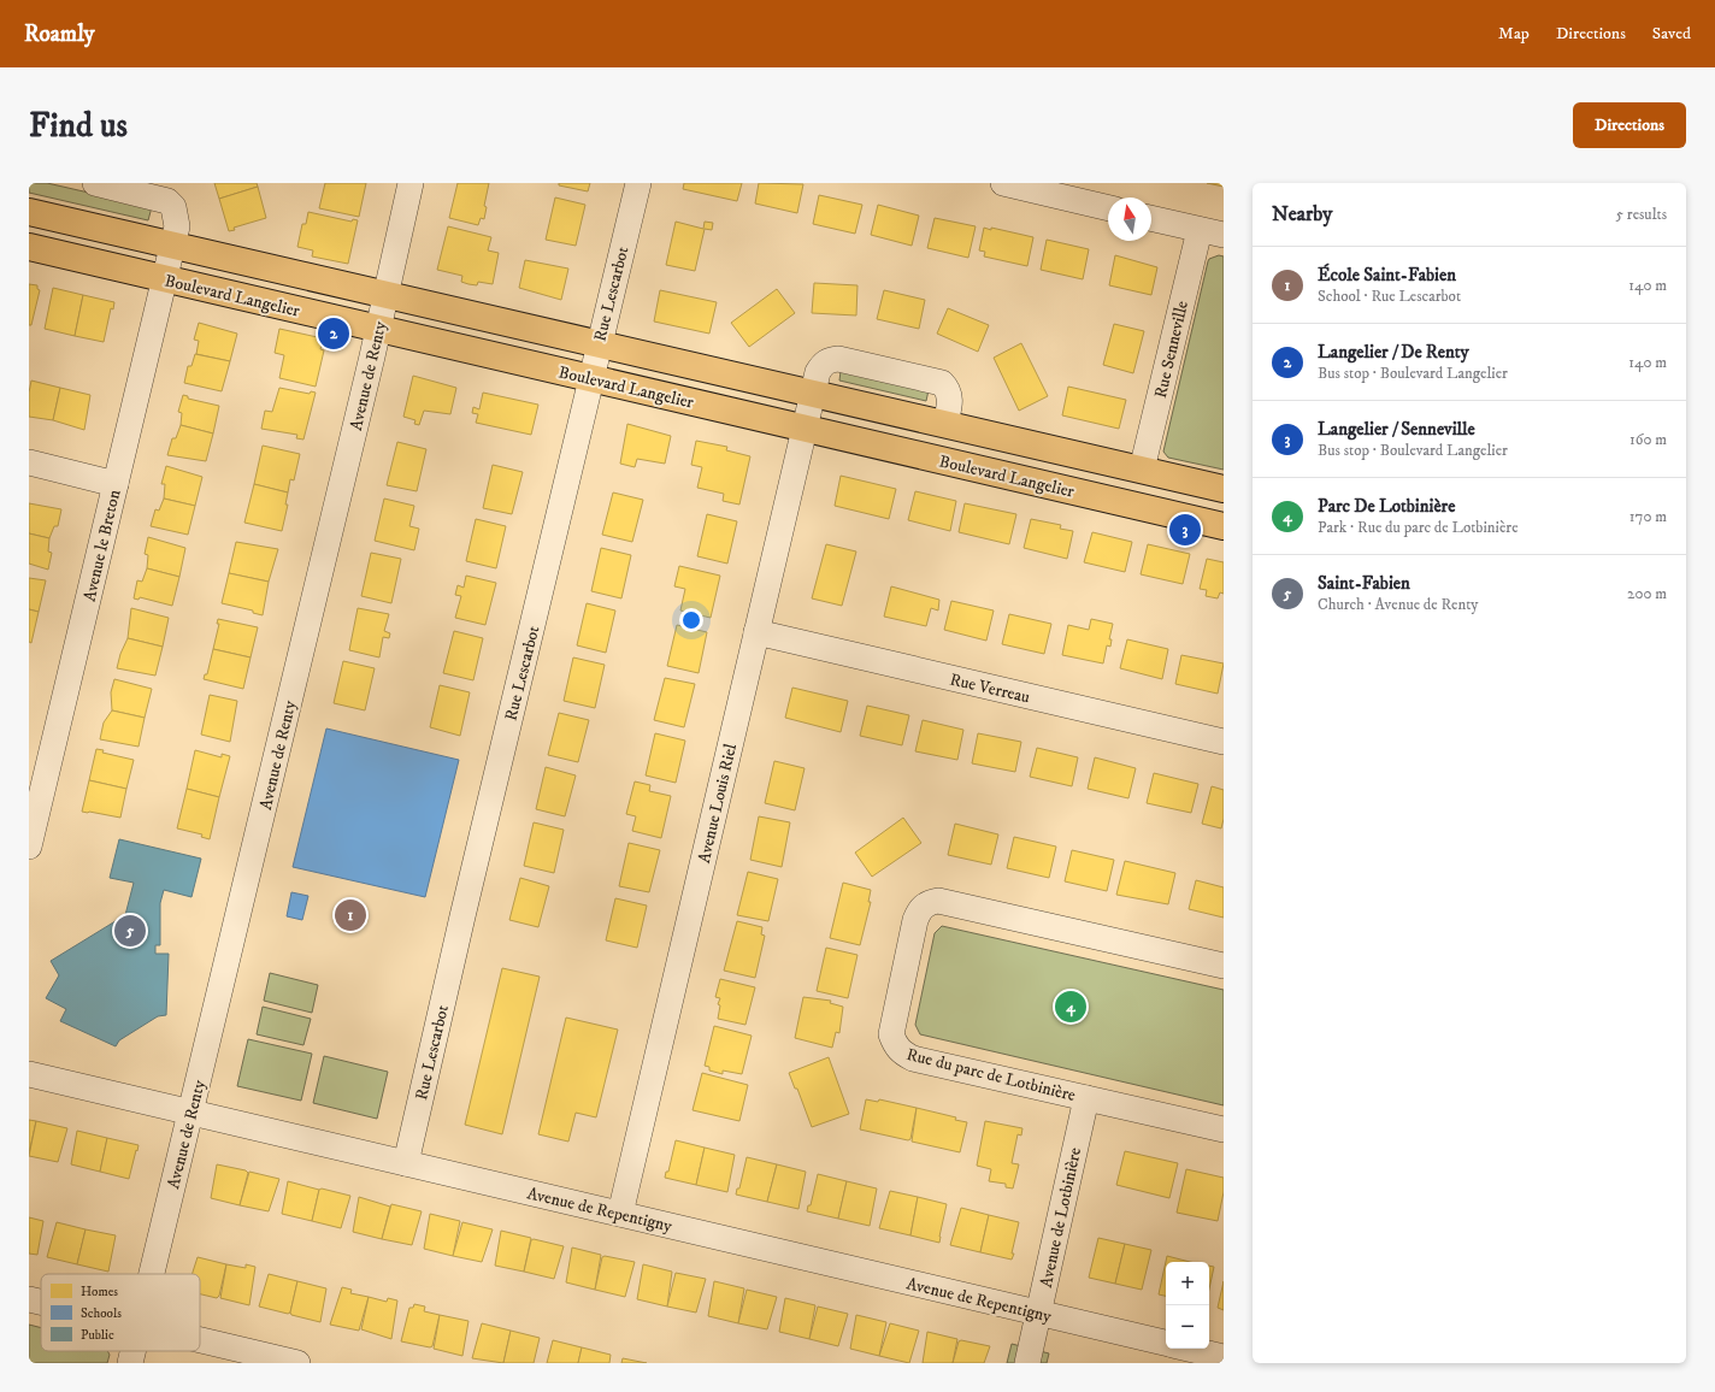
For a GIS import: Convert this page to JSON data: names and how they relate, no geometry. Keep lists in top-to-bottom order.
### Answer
{
  "streets": {
    "main road": ["Boulevard Langelier"],
    "street": [
      "Rue Lescarbot",
      "Rue Senneville",
      "Avenue de Renty",
      "Avenue le Breton",
      "Rue Verreau",
      "Avenue Louis Riel",
      "Rue du parc de Lotbinière",
      "Avenue de Repentigny",
      "Avenue de Lotbinière"
    ]
  },
  "crossings": [
    ["Rue Lescarbot", "Boulevard Langelier"],
    ["Rue Lescarbot", "Avenue de Repentigny"],
    ["Boulevard Langelier", "Avenue de Renty"],
    ["Boulevard Langelier", "Avenue le Breton"],
    ["Boulevard Langelier", "Avenue Louis Riel"],
    ["Avenue de Renty", "Avenue de Repentigny"],
    ["Rue Verreau", "Avenue Louis Riel"],
    ["Avenue Louis Riel", "Avenue de Repentigny"],
    ["Rue du parc de Lotbinière", "Avenue de Lotbinière"],
    ["Avenue de Repentigny", "Avenue de Lotbinière"]
  ],
  "legend": ["Homes", "Schools", "Public"],
  "north": "top",
  "page": {
    "header": "Roamly",
    "nav": ["Map", "Directions", "Saved"],
    "buttons": "Directions",
    "title": "Find us",
    "heading": ["Nearby", "5 results"],
    "list": [
      {
        "mark": "1",
        "name": "École Saint-Fabien",
        "note": "School · Rue Lescarbot",
        "value": "140 m"
      },
      {
        "mark": "2",
        "name": "Langelier / De Renty",
        "note": "Bus stop · Boulevard Langelier",
        "value": "140 m"
      },
      {
        "mark": "3",
        "name": "Langelier / Senneville",
        "note": "Bus stop · Boulevard Langelier",
        "value": "160 m"
      },
      {
        "mark": "4",
        "name": "Parc De Lotbinière",
        "note": "Park · Rue du parc de Lotbinière",
        "value": "170 m"
      },
      {
        "mark": "5",
        "name": "Saint-Fabien",
        "note": "Church · Avenue de Renty",
        "value": "200 m"
      }
    ],
    "pins": [
      "2",
      "3",
      "1",
      "5",
      "4"
    ],
    "map_buttons": ["+", "−"]
  }
}
